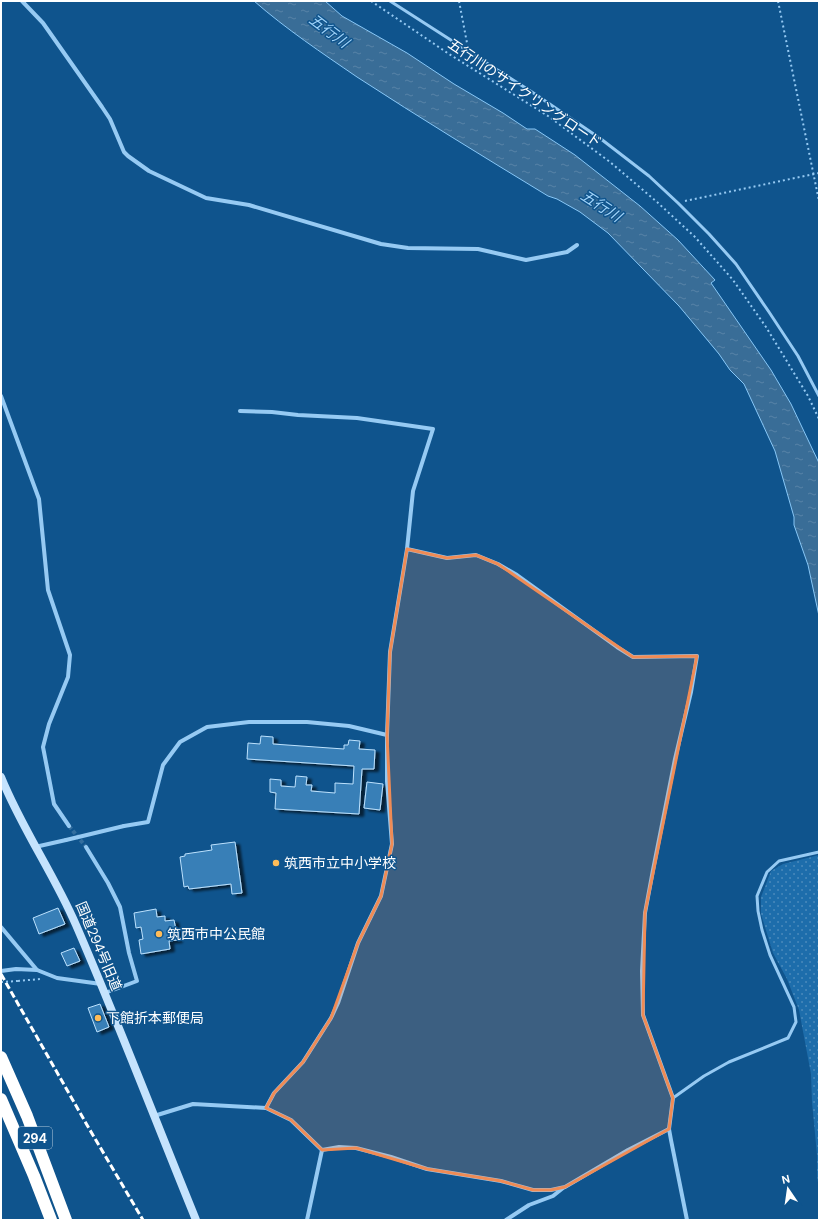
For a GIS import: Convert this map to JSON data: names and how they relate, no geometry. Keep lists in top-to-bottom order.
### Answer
{
  "streets": {
    "highway": ["294"],
    "street": ["国道294号旧道"],
    "path": ["五行川のサイクリングロード"]
  },
  "water": ["五行川"],
  "places": ["筑西市立中小学校", "筑西市中公民館", "下館折本郵便局"],
  "north": "top"
}
